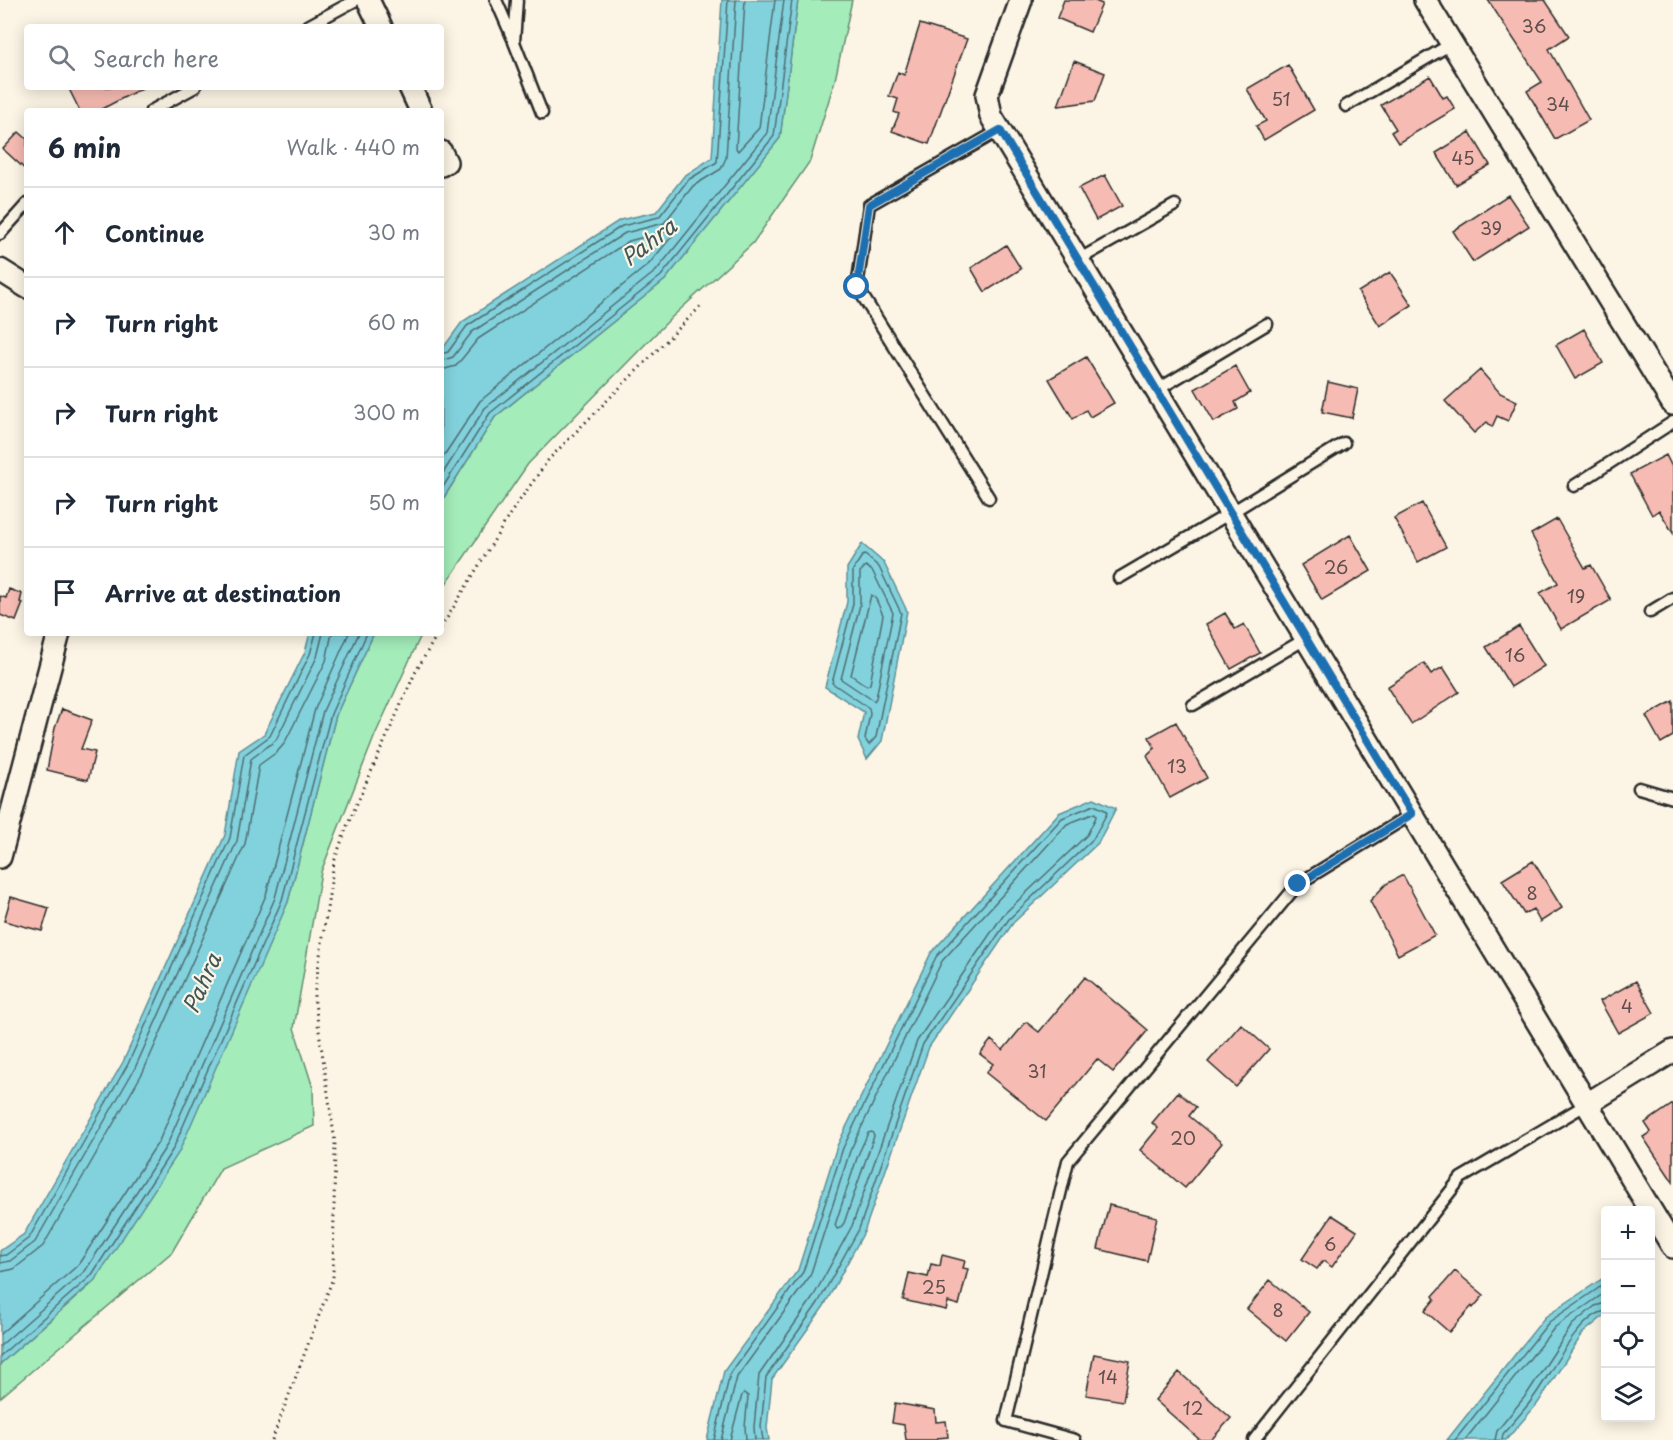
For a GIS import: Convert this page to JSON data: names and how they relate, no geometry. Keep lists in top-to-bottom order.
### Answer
{
  "water": ["Pahra"],
  "house_numbers": [
    "36",
    "51",
    "34",
    "45",
    "39",
    "26",
    "19",
    "16",
    "13",
    "8",
    "4",
    "31",
    "20",
    "6",
    "25",
    "8",
    "14",
    "12"
  ],
  "page": {
    "search": "Search here",
    "heading": ["6 min", "Walk · 440 m"],
    "list": [
      ["Continue", "30 m"],
      ["Turn right", "60 m"],
      ["Turn right", "300 m"],
      ["Turn right", "50 m"],
      "Arrive at destination"
    ],
    "map_buttons": ["+", "−"]
  }
}
